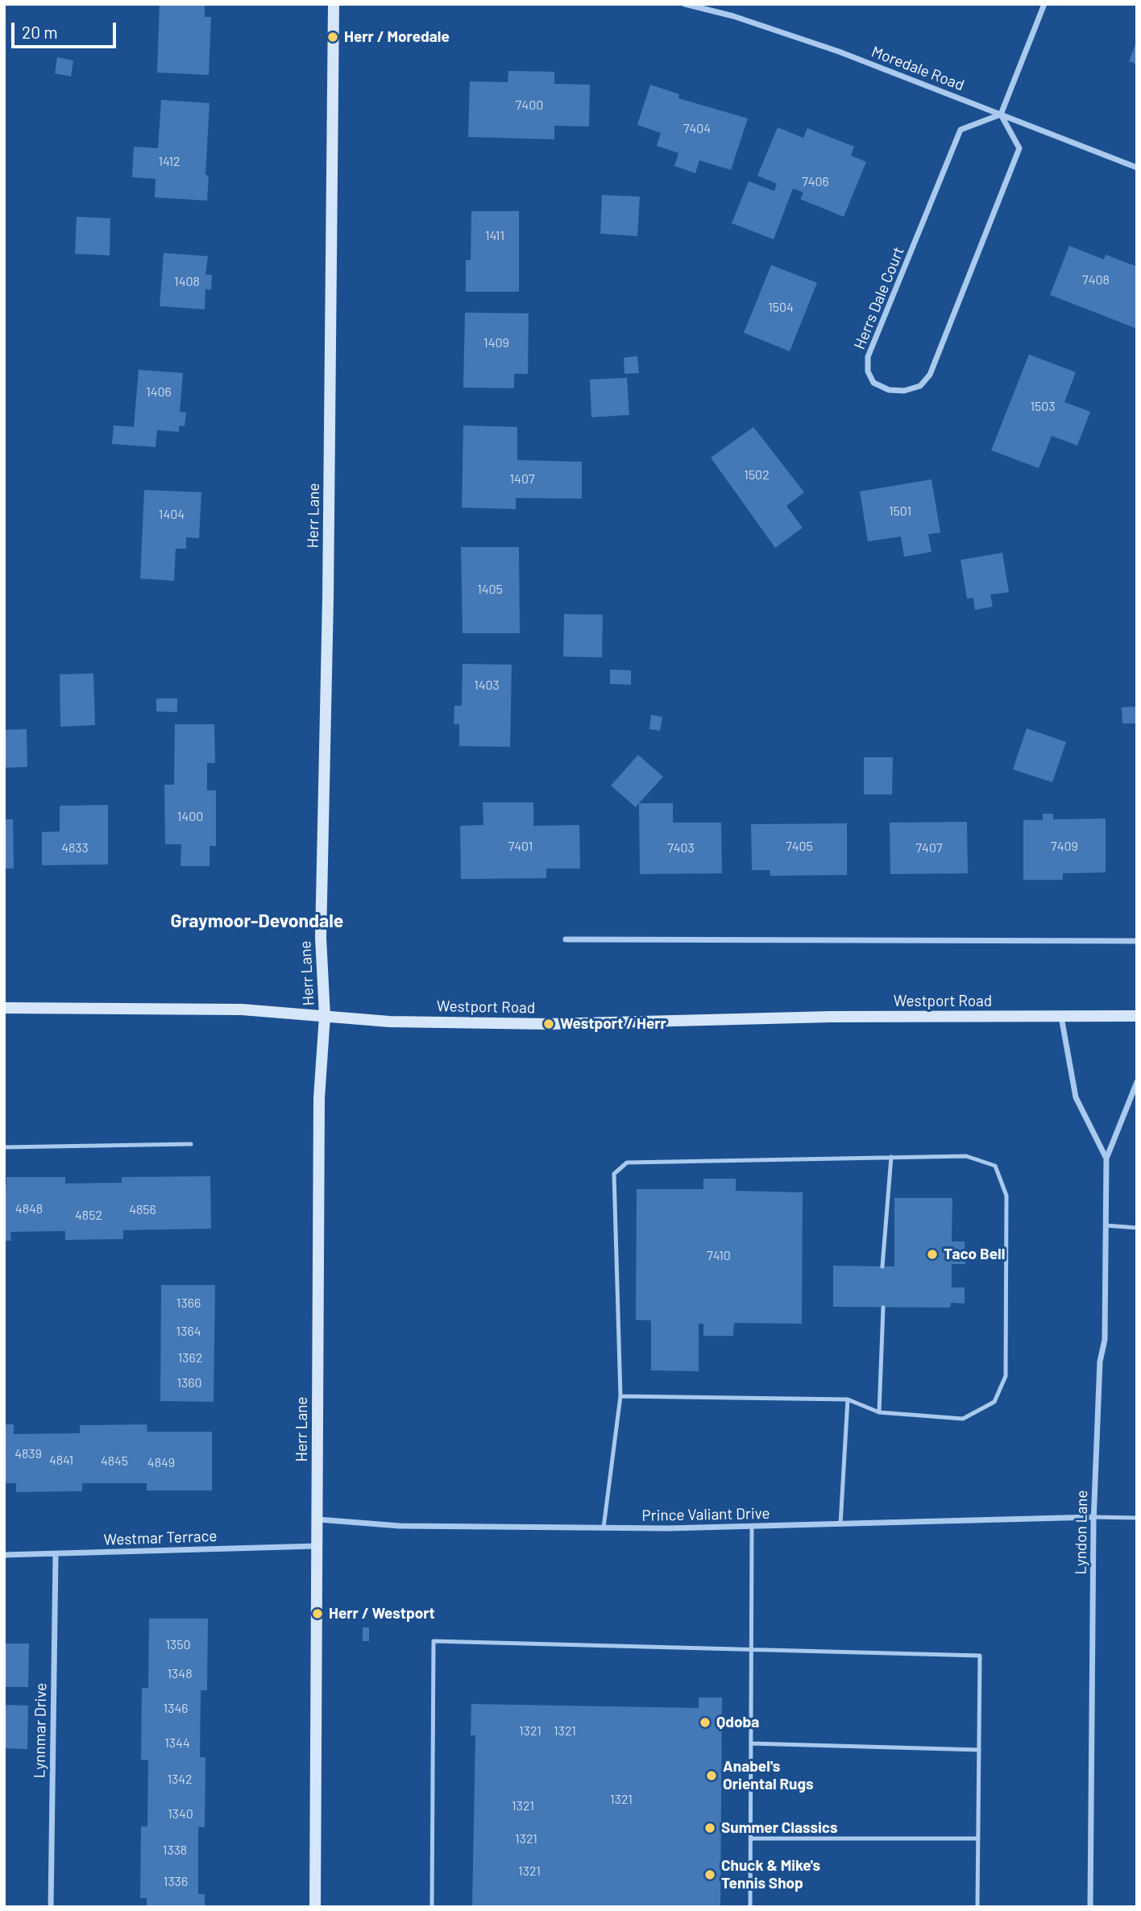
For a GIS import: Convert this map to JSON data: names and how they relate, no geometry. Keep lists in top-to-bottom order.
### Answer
{
  "streets": {
    "main road": ["Herr Lane", "Westport Road"],
    "street": [
      "Moredale Road",
      "Herrs Dale Court",
      "Prince Valiant Drive",
      "Lyndon Lane",
      "Westmar Terrace",
      "Lynnmar Drive"
    ]
  },
  "crossings": [
    ["Moredale Road", "Herrs Dale Court"],
    ["Herr Lane", "Westport Road"],
    ["Herr Lane", "Prince Valiant Drive"],
    ["Herr Lane", "Westmar Terrace"],
    ["Westport Road", "Lyndon Lane"],
    ["Prince Valiant Drive", "Lyndon Lane"],
    ["Westmar Terrace", "Lynnmar Drive"]
  ],
  "districts": ["Graymoor-Devondale"],
  "places": [
    "Herr / Moredale",
    "Westport / Herr",
    "Taco Bell",
    "Herr / Westport",
    "Qdoba",
    "Anabel's Oriental Rugs",
    "Summer Classics",
    "Chuck & Mike's Tennis Shop"
  ],
  "house_numbers": [
    "7400",
    "7404",
    "1412",
    "7406",
    "1411",
    "7408",
    "1408",
    "1504",
    "1409",
    "1406",
    "1503",
    "1502",
    "1407",
    "1501",
    "1404",
    "1405",
    "1403",
    "1400",
    "7401",
    "7405",
    "7409",
    "4833",
    "7403",
    "7407",
    "4848",
    "4856",
    "4852",
    "7410",
    "1366",
    "1364",
    "1362",
    "1360",
    "4839",
    "4841",
    "4845",
    "4849",
    "1350",
    "1348",
    "1346",
    "1321",
    "1321",
    "1344",
    "1342",
    "1321",
    "1321",
    "1340",
    "1321",
    "1338",
    "1321",
    "1336"
  ],
  "scale_bar": "20 m"
}
